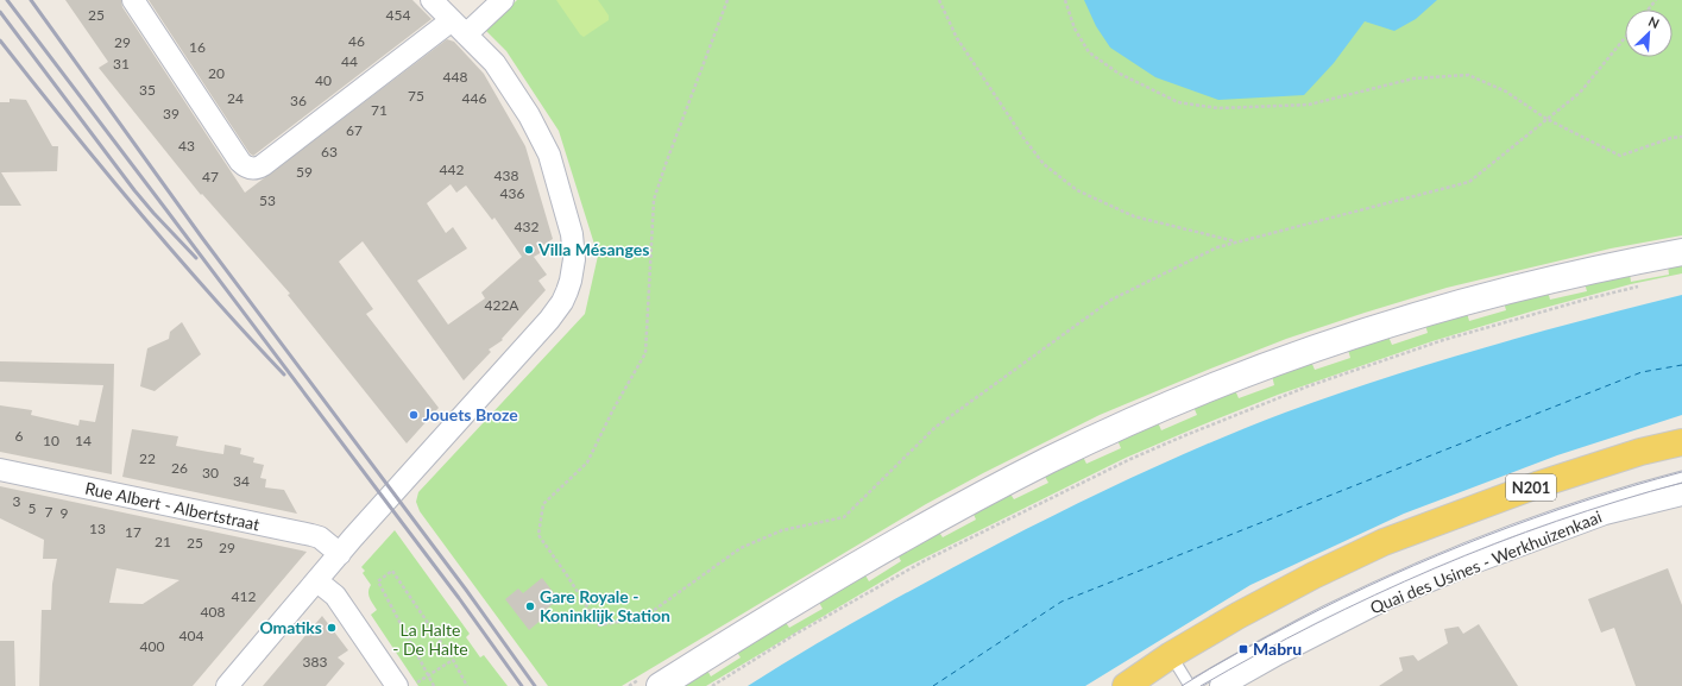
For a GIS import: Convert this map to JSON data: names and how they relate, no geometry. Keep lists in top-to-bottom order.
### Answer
{
  "streets": {
    "main road": ["N201"],
    "street": ["Rue Albert - Albertstraat", "Quai des Usines - Werkhuizenkaai"]
  },
  "parks": ["La Halte - De Halte"],
  "places": {
    "other": [
      "Villa Mésanges",
      "Jouets Broze",
      "Gare Royale - Koninklijk Station",
      "Omatiks"
    ],
    "transit": ["Mabru"]
  },
  "house_numbers": [
    "25",
    "454",
    "46",
    "29",
    "16",
    "44",
    "31",
    "20",
    "448",
    "40",
    "35",
    "75",
    "24",
    "446",
    "36",
    "71",
    "39",
    "67",
    "43",
    "63",
    "442",
    "59",
    "438",
    "47",
    "436",
    "53",
    "432",
    "422A",
    "6",
    "10",
    "14",
    "22",
    "26",
    "30",
    "34",
    "3",
    "5",
    "7",
    "9",
    "13",
    "17",
    "21",
    "25",
    "29",
    "412",
    "408",
    "404",
    "400",
    "383"
  ],
  "north": "top right"
}
